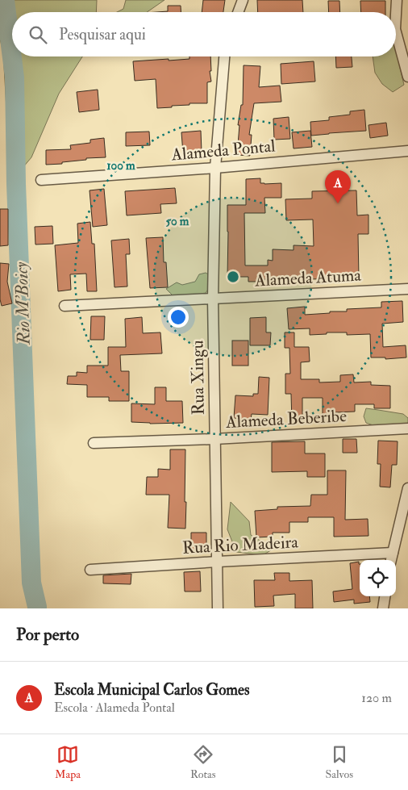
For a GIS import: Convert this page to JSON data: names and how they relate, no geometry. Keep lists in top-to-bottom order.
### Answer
{
  "streets": {
    "street": [
      "Alameda Pontal",
      "Alameda Atuma",
      "Rua Xingu",
      "Alameda Beberibe",
      "Rua Rio Madeira"
    ]
  },
  "crossings": [
    ["Alameda Pontal", "Rua Xingu"],
    ["Alameda Atuma", "Rua Xingu"],
    ["Rua Xingu", "Alameda Beberibe"],
    ["Rua Xingu", "Rua Rio Madeira"]
  ],
  "water": ["Rio M'Boicy"],
  "page": {
    "search": "Pesquisar aqui",
    "pins": "A",
    "heading": "Por perto",
    "list": [
      {
        "mark": "A",
        "name": "Escola Municipal Carlos Gomes",
        "note": "Escola · Alameda Pontal",
        "value": "120 m"
      }
    ],
    "nav": ["Mapa", "Rotas", "Salvos"]
  },
  "rings": ["100 m", "50 m"]
}
